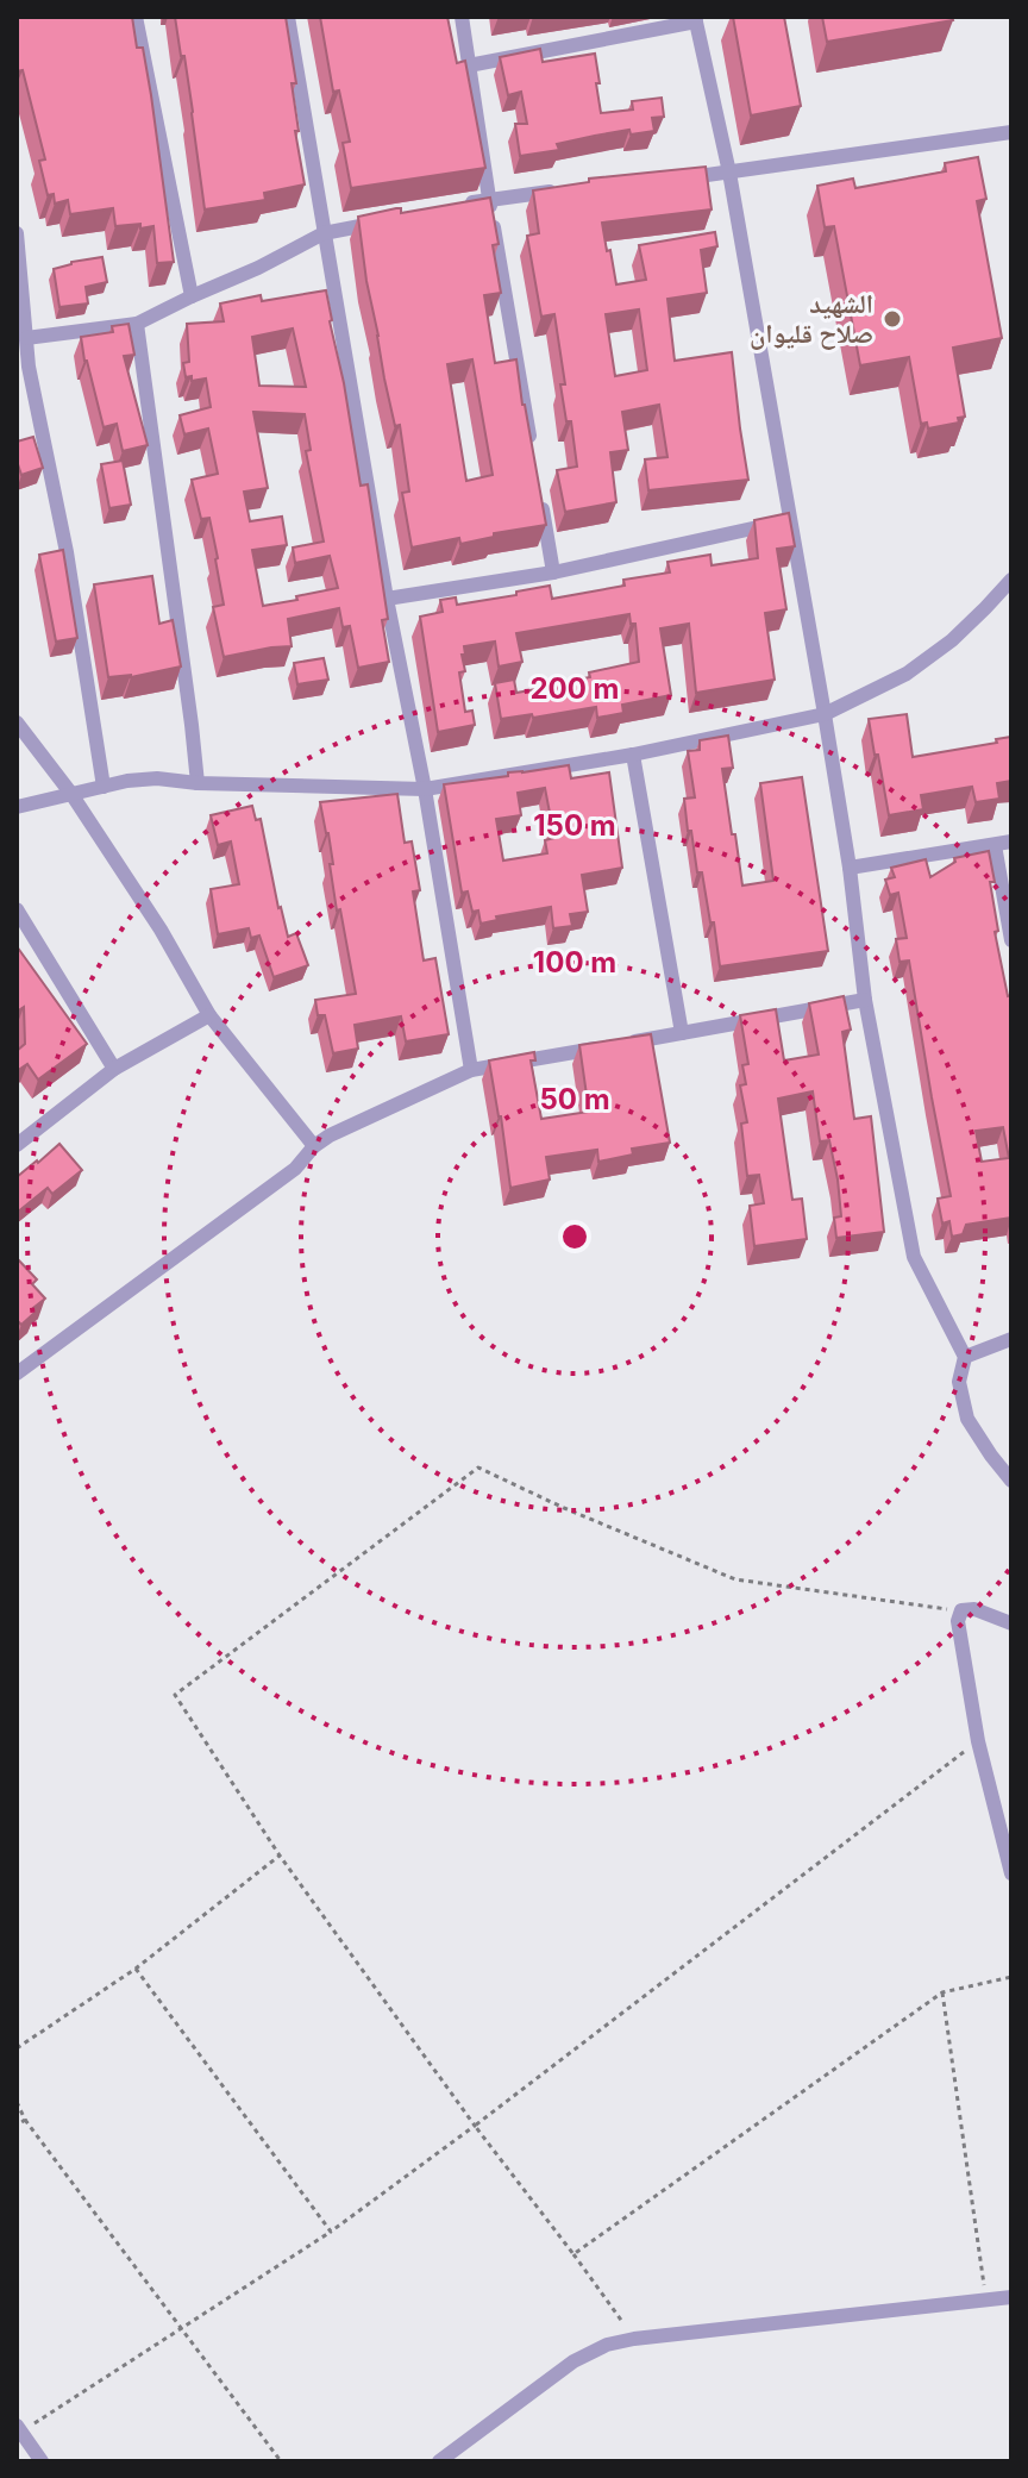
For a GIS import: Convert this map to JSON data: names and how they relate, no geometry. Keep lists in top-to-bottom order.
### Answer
{
  "places": ["الشهيد صلاح قليوان"],
  "rings": [
    "200 m",
    "150 m",
    "100 m",
    "50 m"
  ]
}
